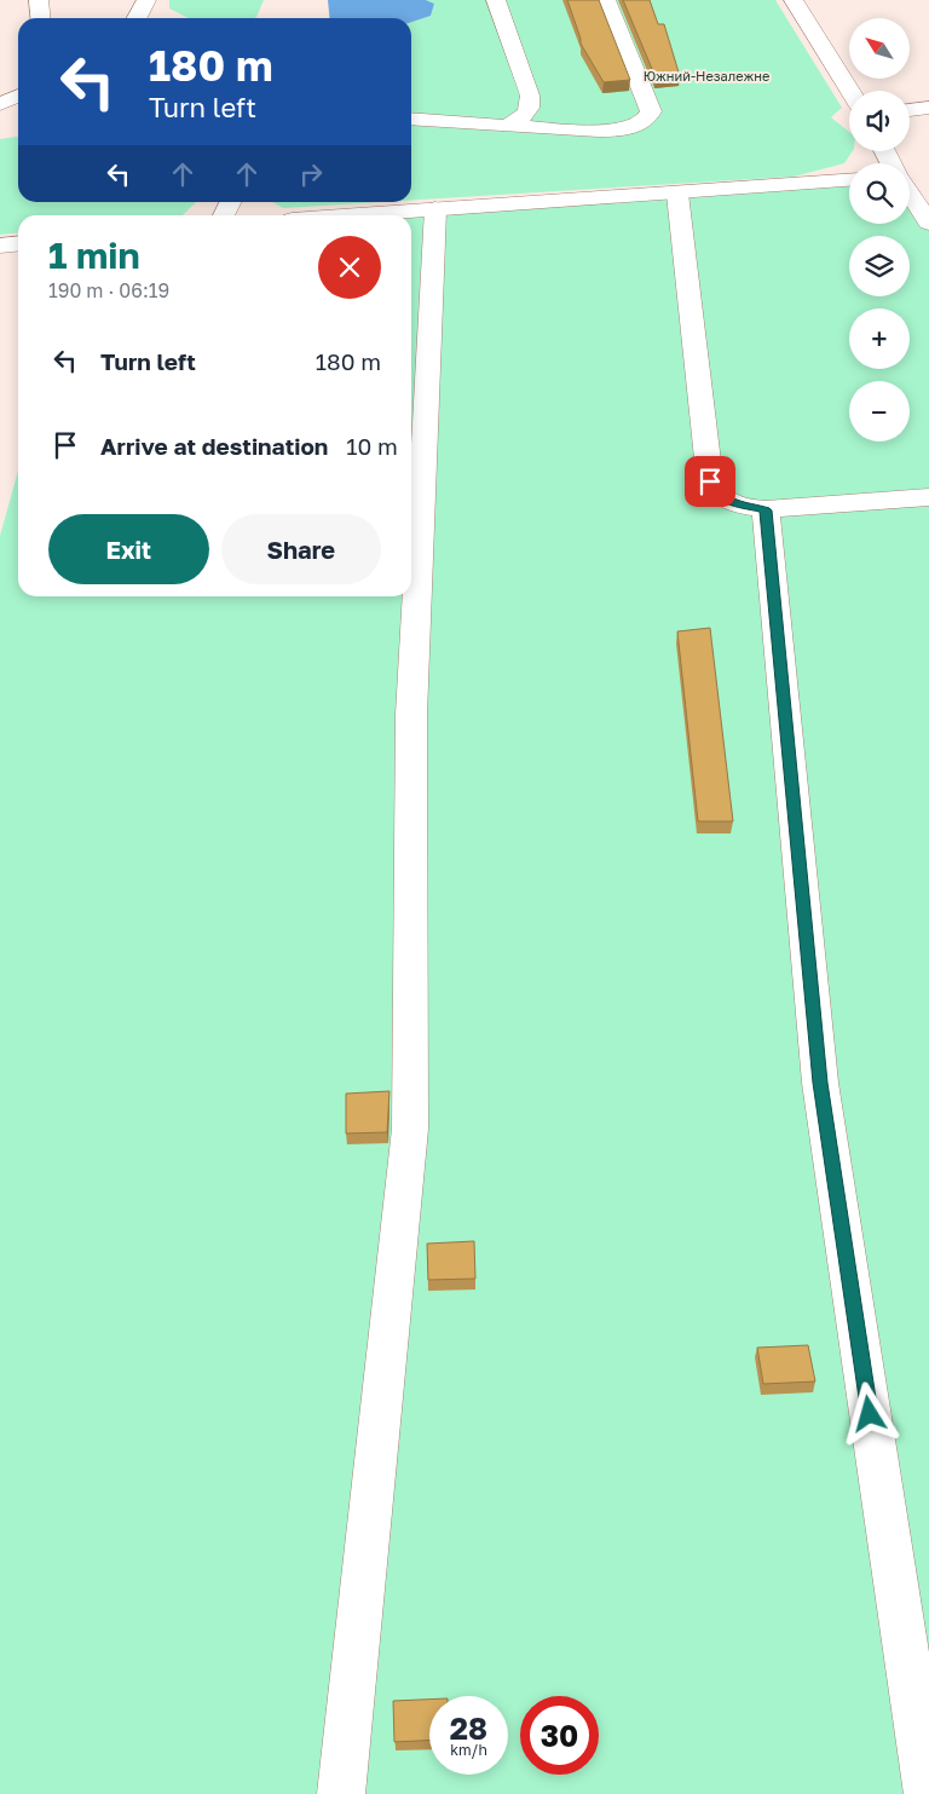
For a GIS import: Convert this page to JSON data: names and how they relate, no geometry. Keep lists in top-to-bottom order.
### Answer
{
  "parks": ["Южний-Незалежне"],
  "north": "top left",
  "page": {
    "map_buttons": ["+", "−"],
    "turn": ["180 m", "Turn left"],
    "heading": ["1 min", "190 m · 06:19"],
    "list": [
      {
        "name": "Turn left",
        "value": "180 m"
      },
      {
        "name": "Arrive at destination",
        "value": "10 m"
      }
    ],
    "buttons": ["Exit", "Share"],
    "speed": "28 km/h",
    "limit": "30"
  }
}
